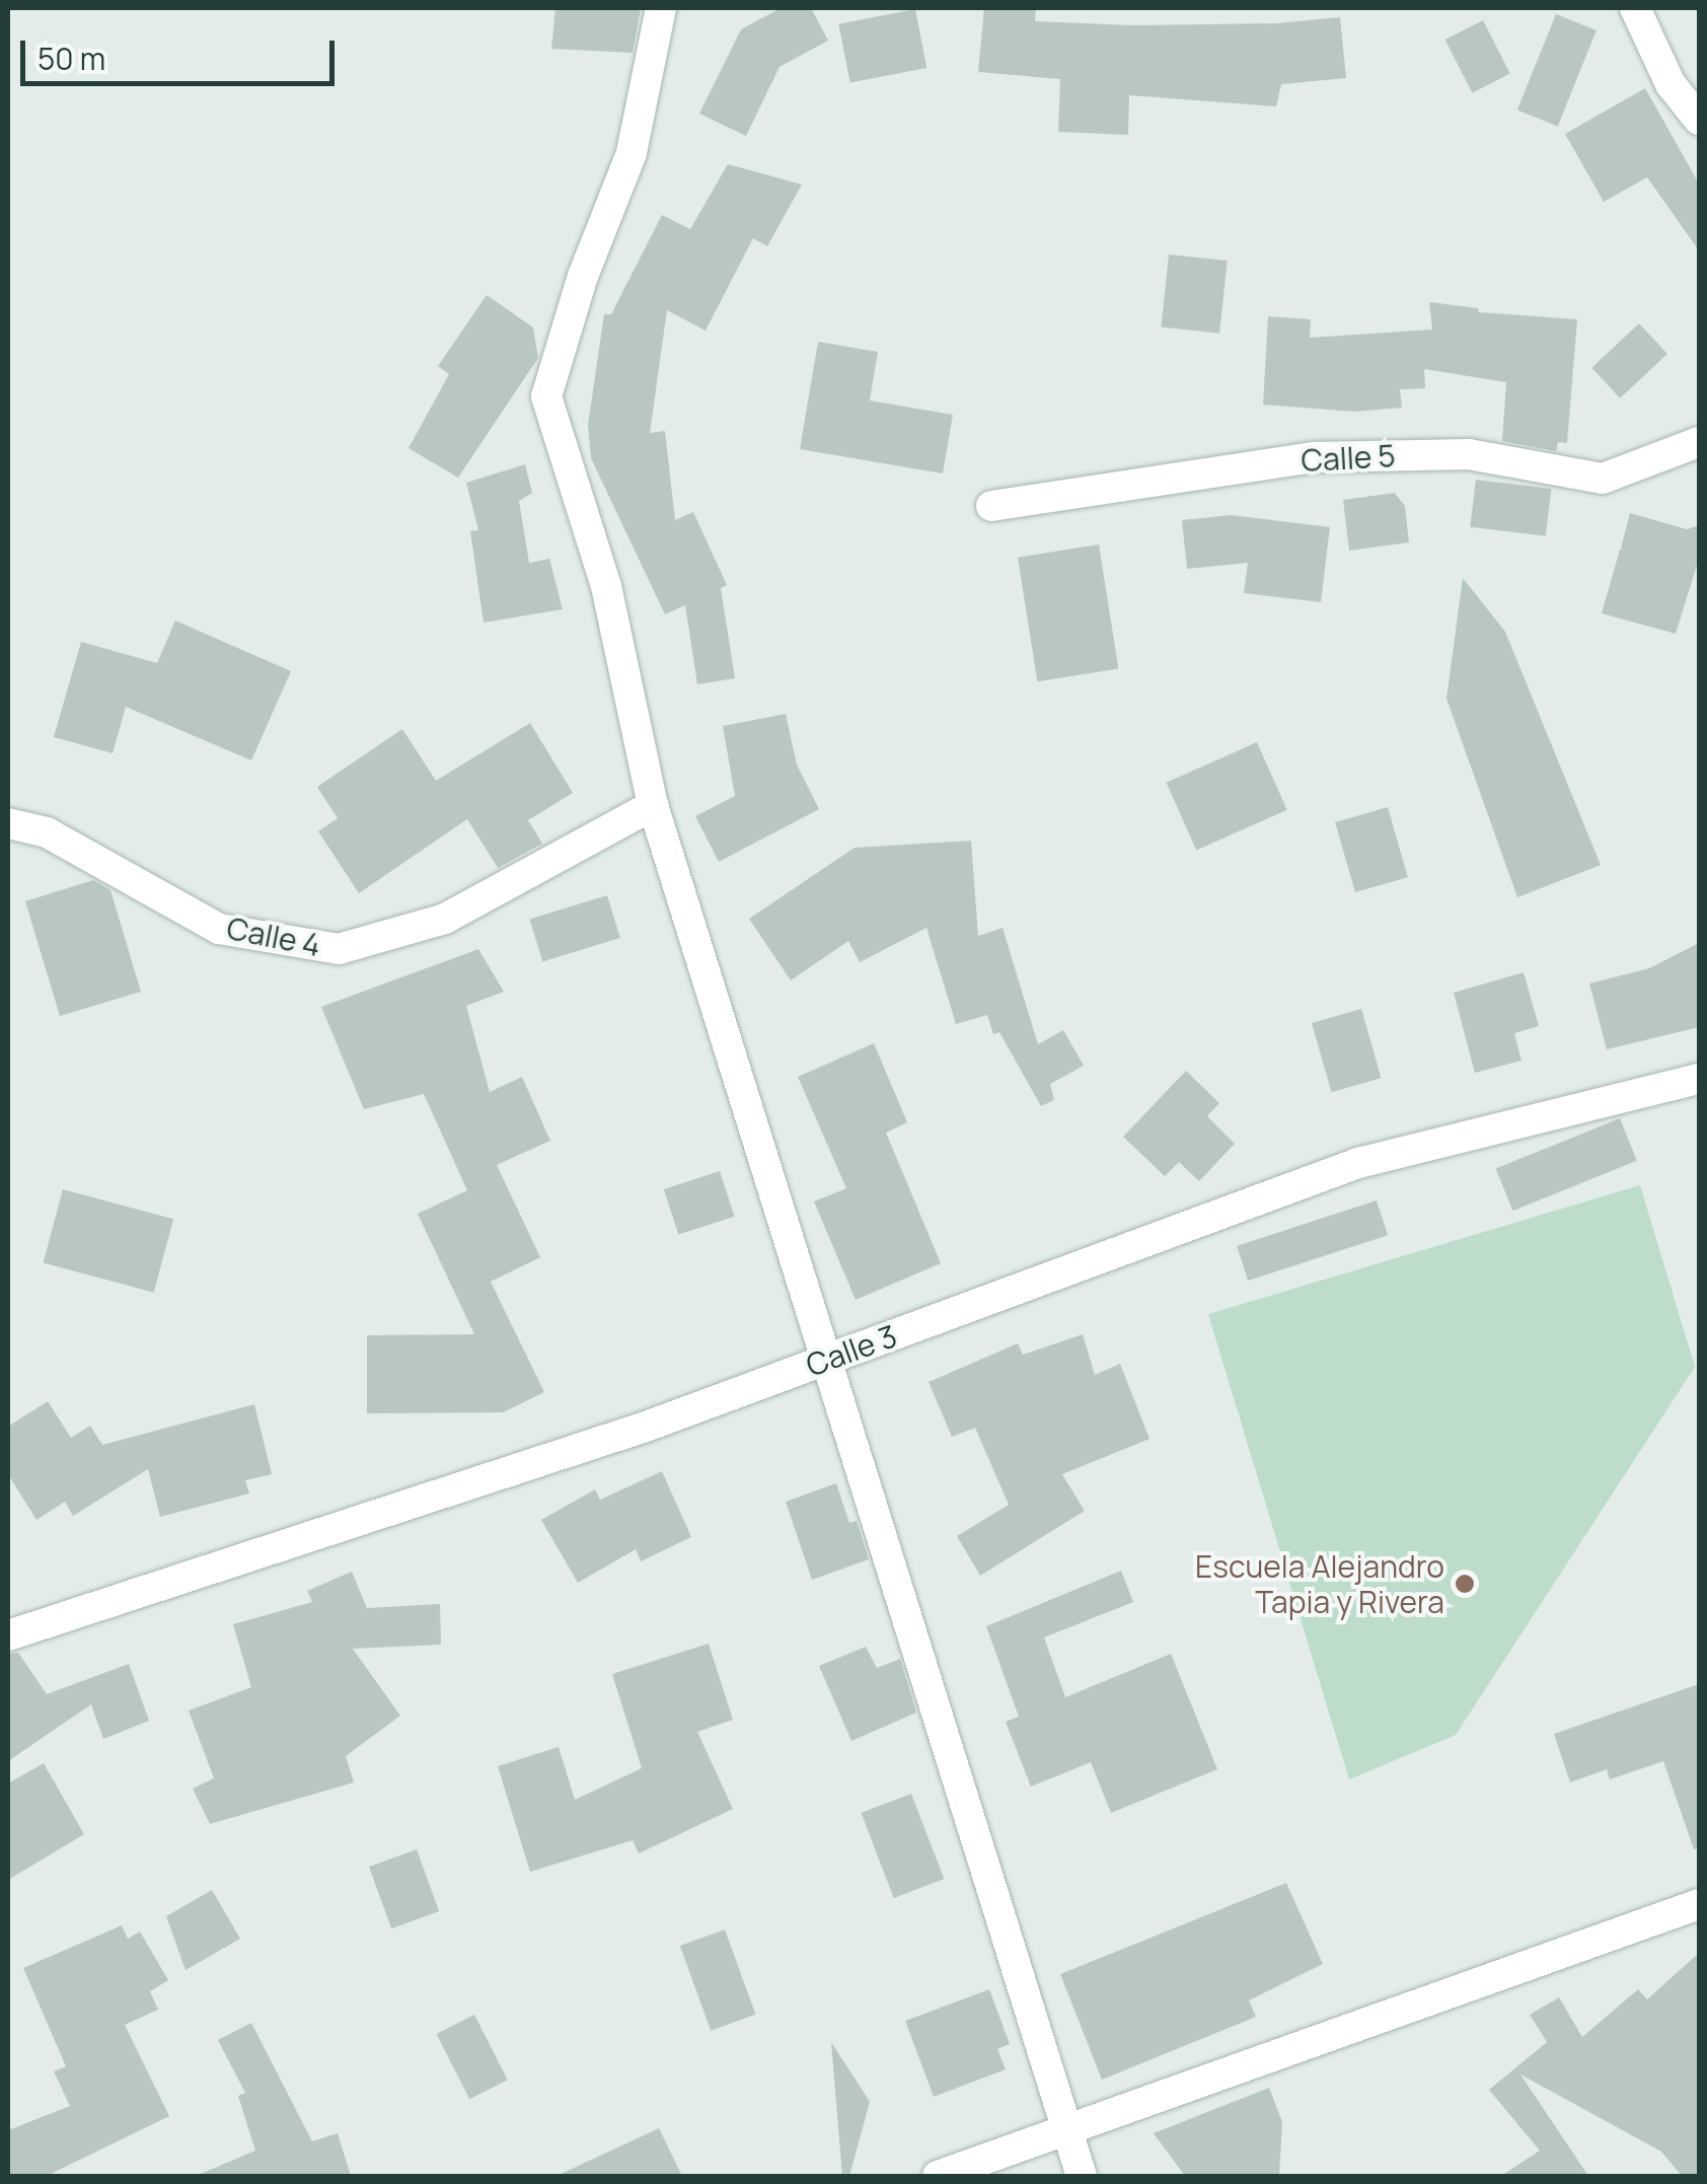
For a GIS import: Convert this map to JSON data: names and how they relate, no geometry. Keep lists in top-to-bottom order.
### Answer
{
  "streets": {
    "street": ["Calle 5", "Calle 4", "Calle 3"]
  },
  "places": ["Escuela Alejandro Tapia y Rivera"],
  "scale_bar": "50 m"
}
